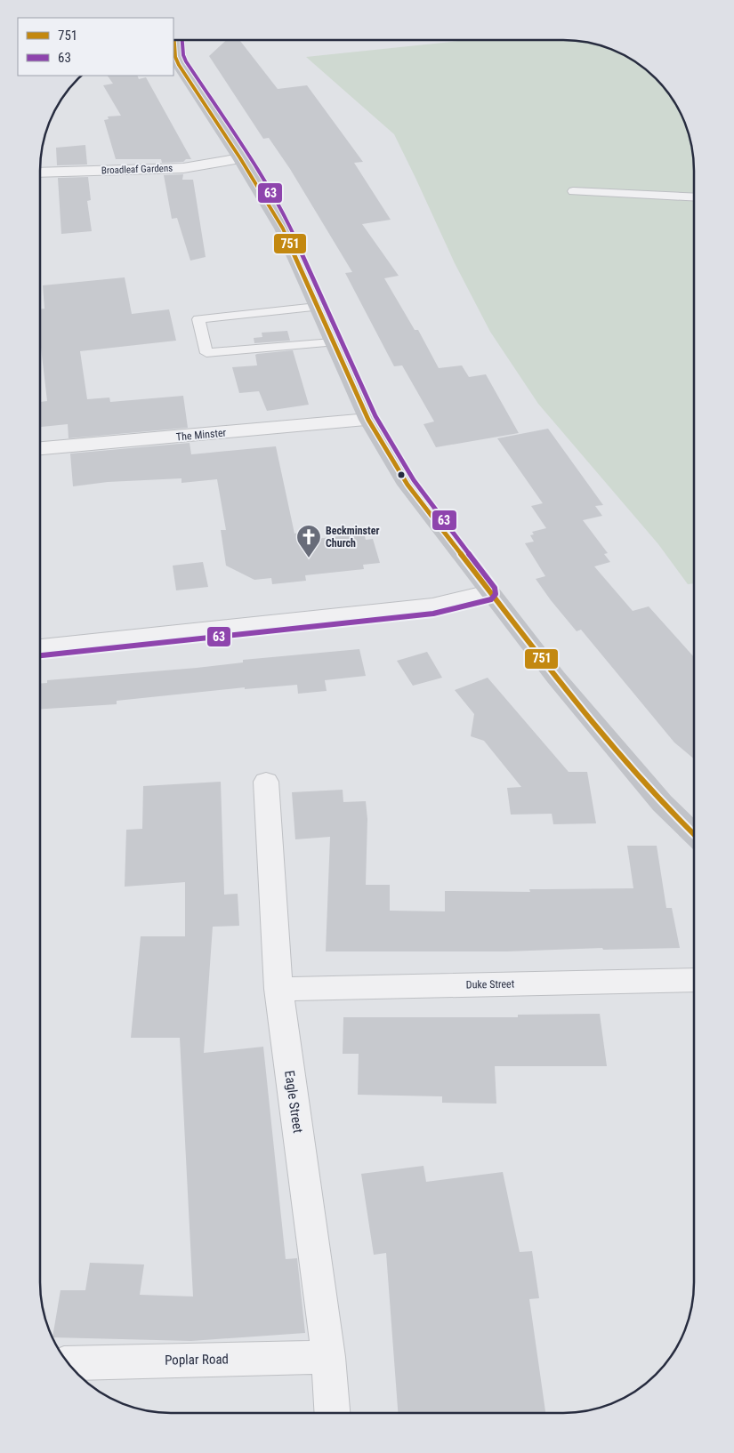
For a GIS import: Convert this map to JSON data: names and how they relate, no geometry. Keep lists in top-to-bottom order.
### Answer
{
  "streets": {
    "street": [
      "Broadleaf Gardens",
      "The Minster",
      "Duke Street",
      "Eagle Street",
      "Poplar Road"
    ]
  },
  "crossings": [
    ["Duke Street", "Eagle Street"],
    ["Eagle Street", "Poplar Road"]
  ],
  "places": {
    "church": ["Beckminster Church"]
  },
  "lines": ["transit line 751", "transit line 63"],
  "legend": ["751", "63"]
}
